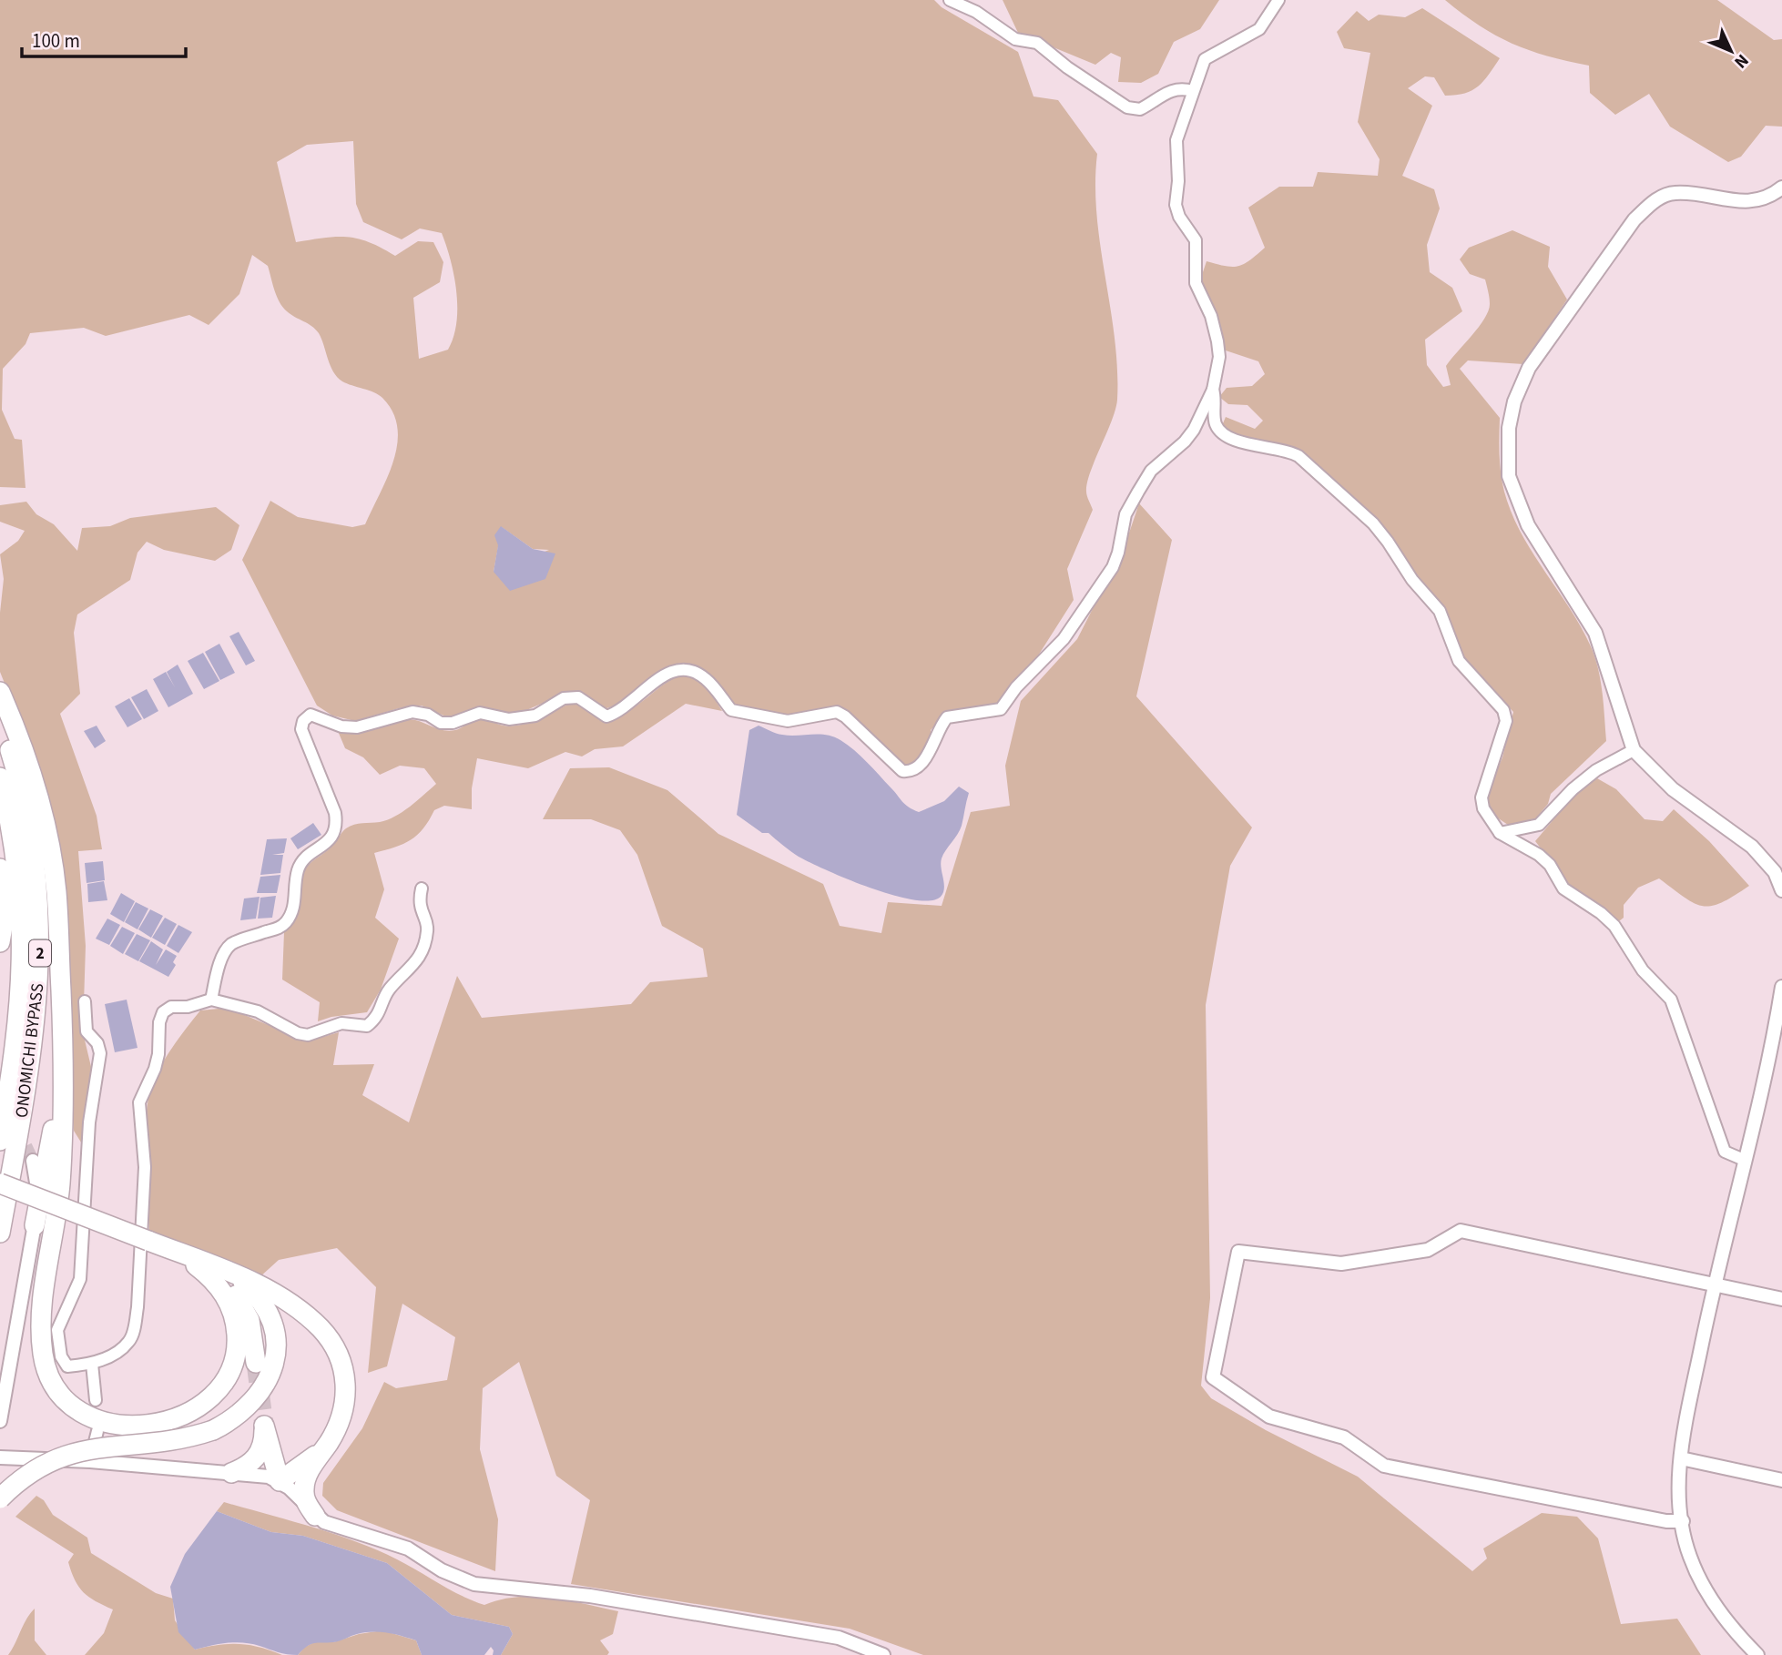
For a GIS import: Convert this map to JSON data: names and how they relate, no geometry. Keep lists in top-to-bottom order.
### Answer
{
  "streets": {
    "highway": ["2", "ONOMICHI BYPASS"]
  },
  "scale_bar": "100 m",
  "north": "bottom right"
}
